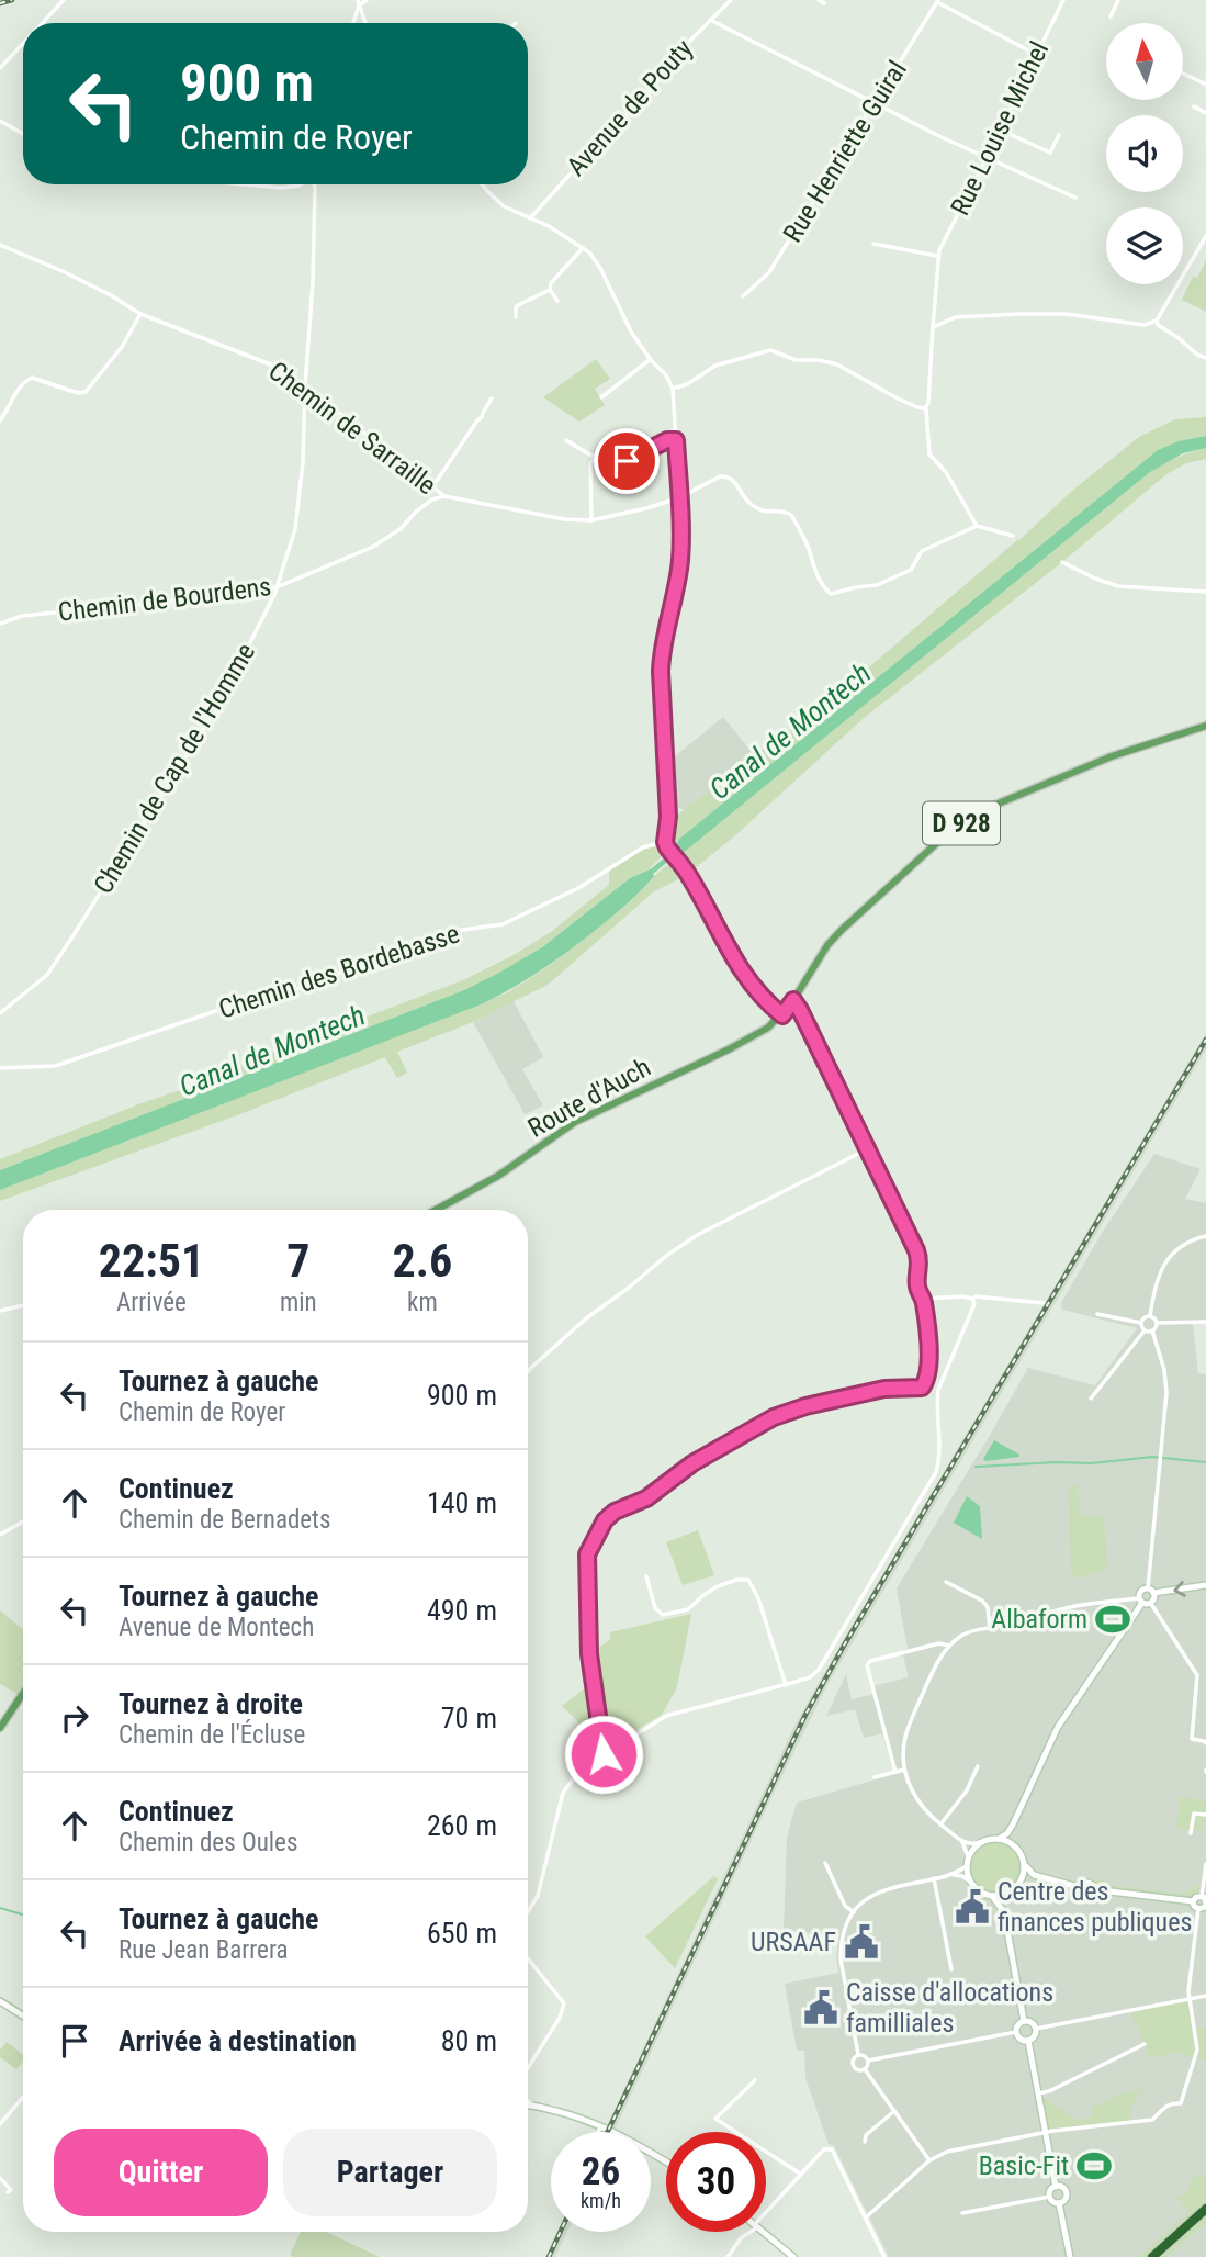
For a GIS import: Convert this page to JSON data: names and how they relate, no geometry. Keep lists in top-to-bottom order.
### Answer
{
  "streets": {
    "main road": ["D 928", "Route d'Auch"],
    "street": [
      "Avenue de Pouty",
      "Rue Louise Michel",
      "Rue Henriette Guiral",
      "Chemin de Sarraille",
      "Chemin de Bourdens",
      "Chemin de Cap de l'Homme",
      "Chemin des Bordebasse"
    ]
  },
  "crossings": [
    ["Rue Louise Michel", "Chemin de Sarraille"],
    ["Chemin de Sarraille", "Chemin de Bourdens"],
    ["Chemin de Sarraille", "Chemin de Cap de l'Homme"],
    ["Chemin de Bourdens", "Chemin de Cap de l'Homme"],
    ["D 928", "Route d'Auch"]
  ],
  "water": ["Canal de Montech"],
  "places": {
    "sports": ["Albaform", "Basic-Fit"],
    "public building": ["Centre des finances publiques", "URSAAF", "Caisse d'allocations familliales"]
  },
  "north": "top",
  "page": {
    "turn": ["900 m", "Chemin de Royer"],
    "eta": [
      "22:51",
      "Arrivée",
      "7",
      "min",
      "2.6",
      "km"
    ],
    "list": [
      {
        "name": "Tournez à gauche",
        "note": "Chemin de Royer",
        "value": "900 m"
      },
      {
        "name": "Continuez",
        "note": "Chemin de Bernadets",
        "value": "140 m"
      },
      {
        "name": "Tournez à gauche",
        "note": "Avenue de Montech",
        "value": "490 m"
      },
      {
        "name": "Tournez à droite",
        "note": "Chemin de l'Écluse",
        "value": "70 m"
      },
      {
        "name": "Continuez",
        "note": "Chemin des Oules",
        "value": "260 m"
      },
      {
        "name": "Tournez à gauche",
        "note": "Rue Jean Barrera",
        "value": "650 m"
      },
      {
        "name": "Arrivée à destination",
        "value": "80 m"
      }
    ],
    "buttons": ["Quitter", "Partager"],
    "speed": "26 km/h",
    "limit": "30"
  }
}
